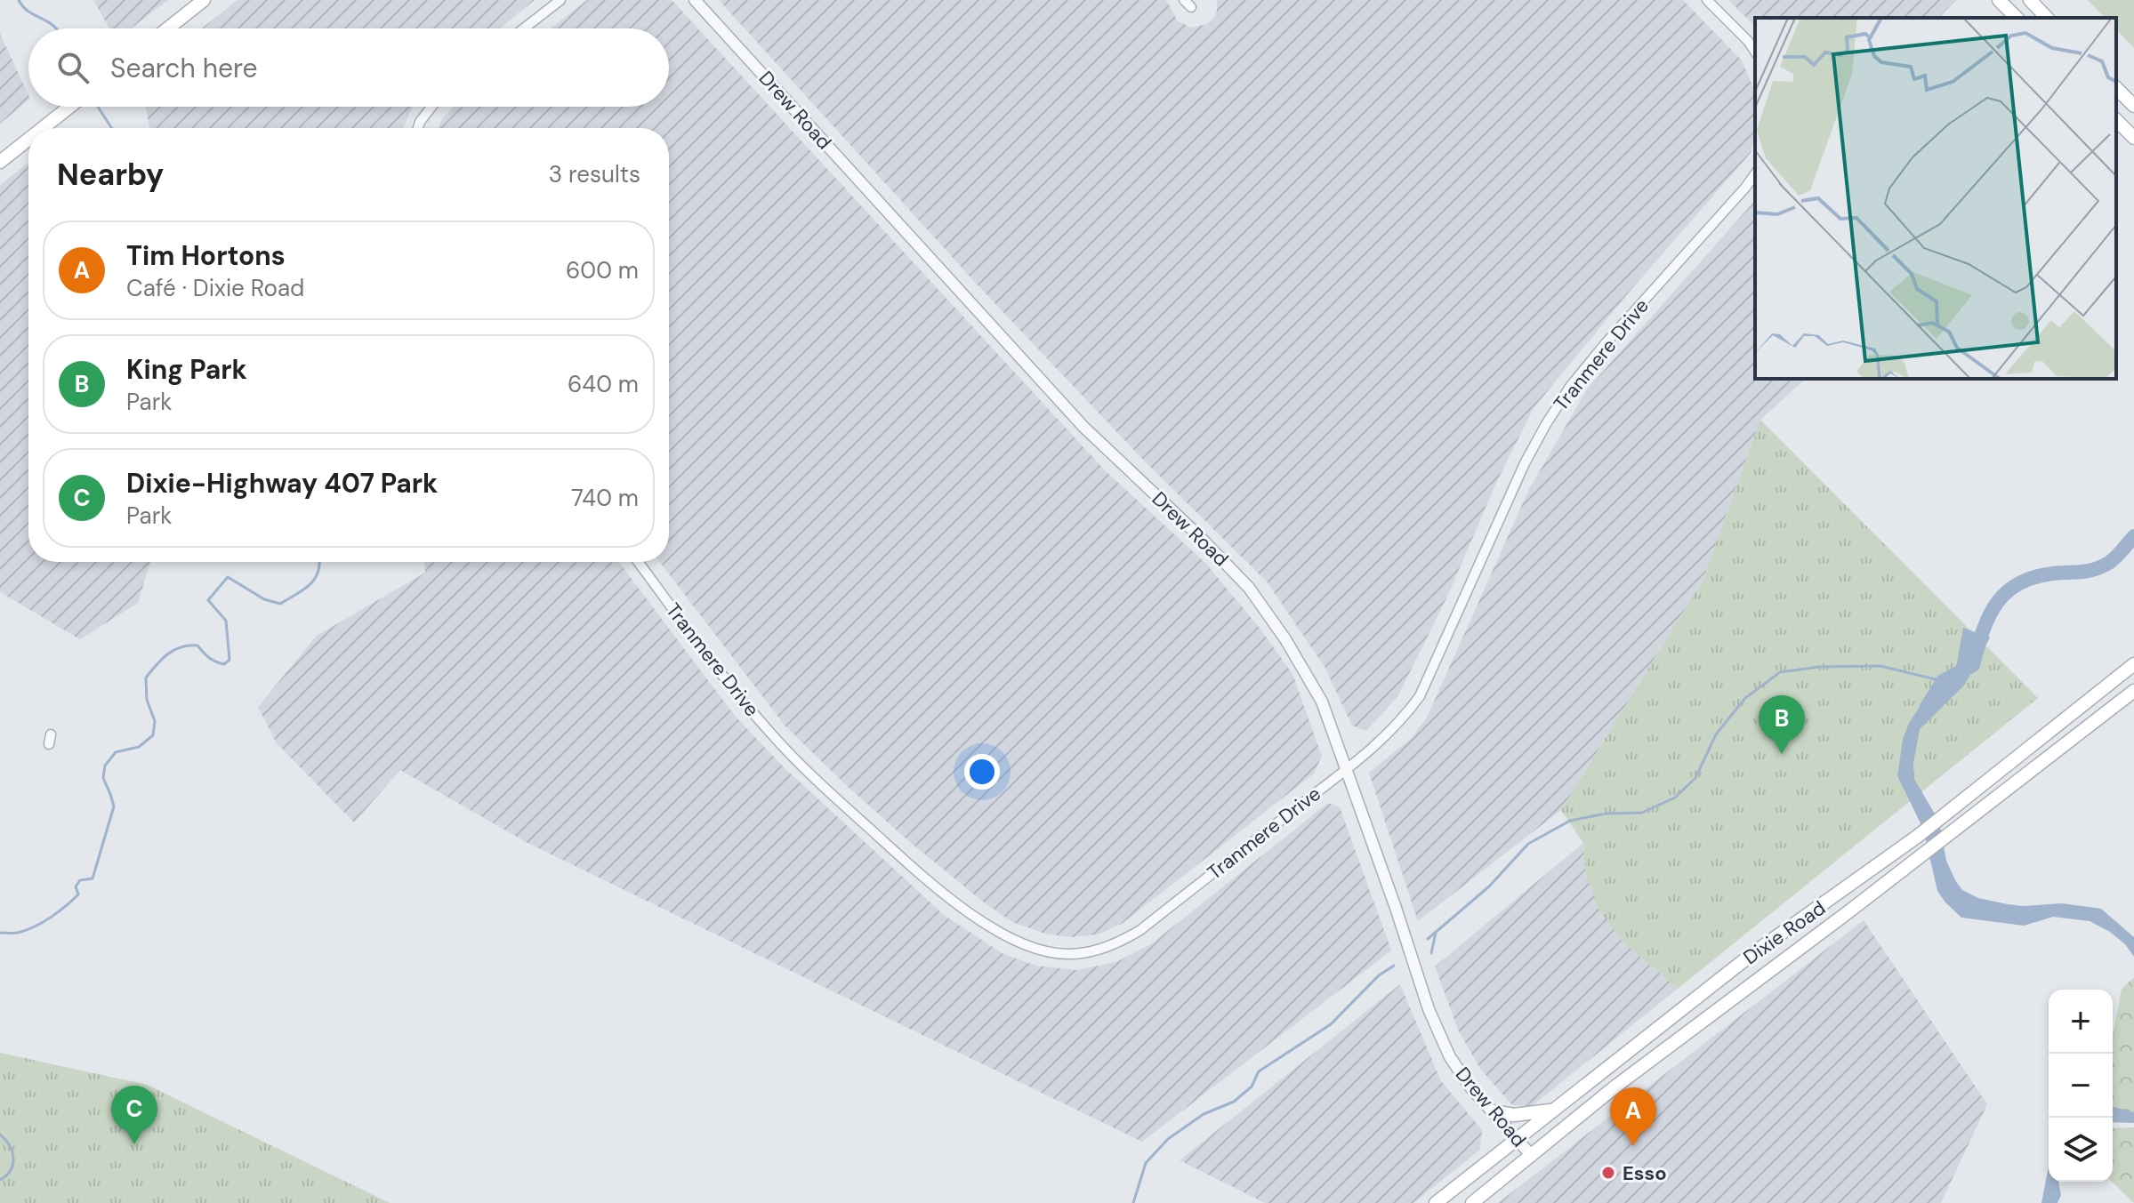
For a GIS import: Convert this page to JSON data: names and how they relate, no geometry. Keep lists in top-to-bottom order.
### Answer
{
  "streets": {
    "main road": ["Dixie Road"],
    "street": ["Drew Road", "Tranmere Drive"]
  },
  "crossings": [
    ["Drew Road", "Tranmere Drive"],
    ["Drew Road", "Dixie Road"]
  ],
  "places": ["Esso"],
  "page": {
    "search": "Search here",
    "heading": ["Nearby", "3 results"],
    "list": [
      {
        "mark": "A",
        "name": "Tim Hortons",
        "note": "Café · Dixie Road",
        "value": "600 m"
      },
      {
        "mark": "B",
        "name": "King Park",
        "note": "Park",
        "value": "640 m"
      },
      {
        "mark": "C",
        "name": "Dixie-Highway 407 Park",
        "note": "Park",
        "value": "740 m"
      }
    ],
    "pins": ["B", "C", "A"],
    "map_buttons": ["+", "−"]
  }
}
